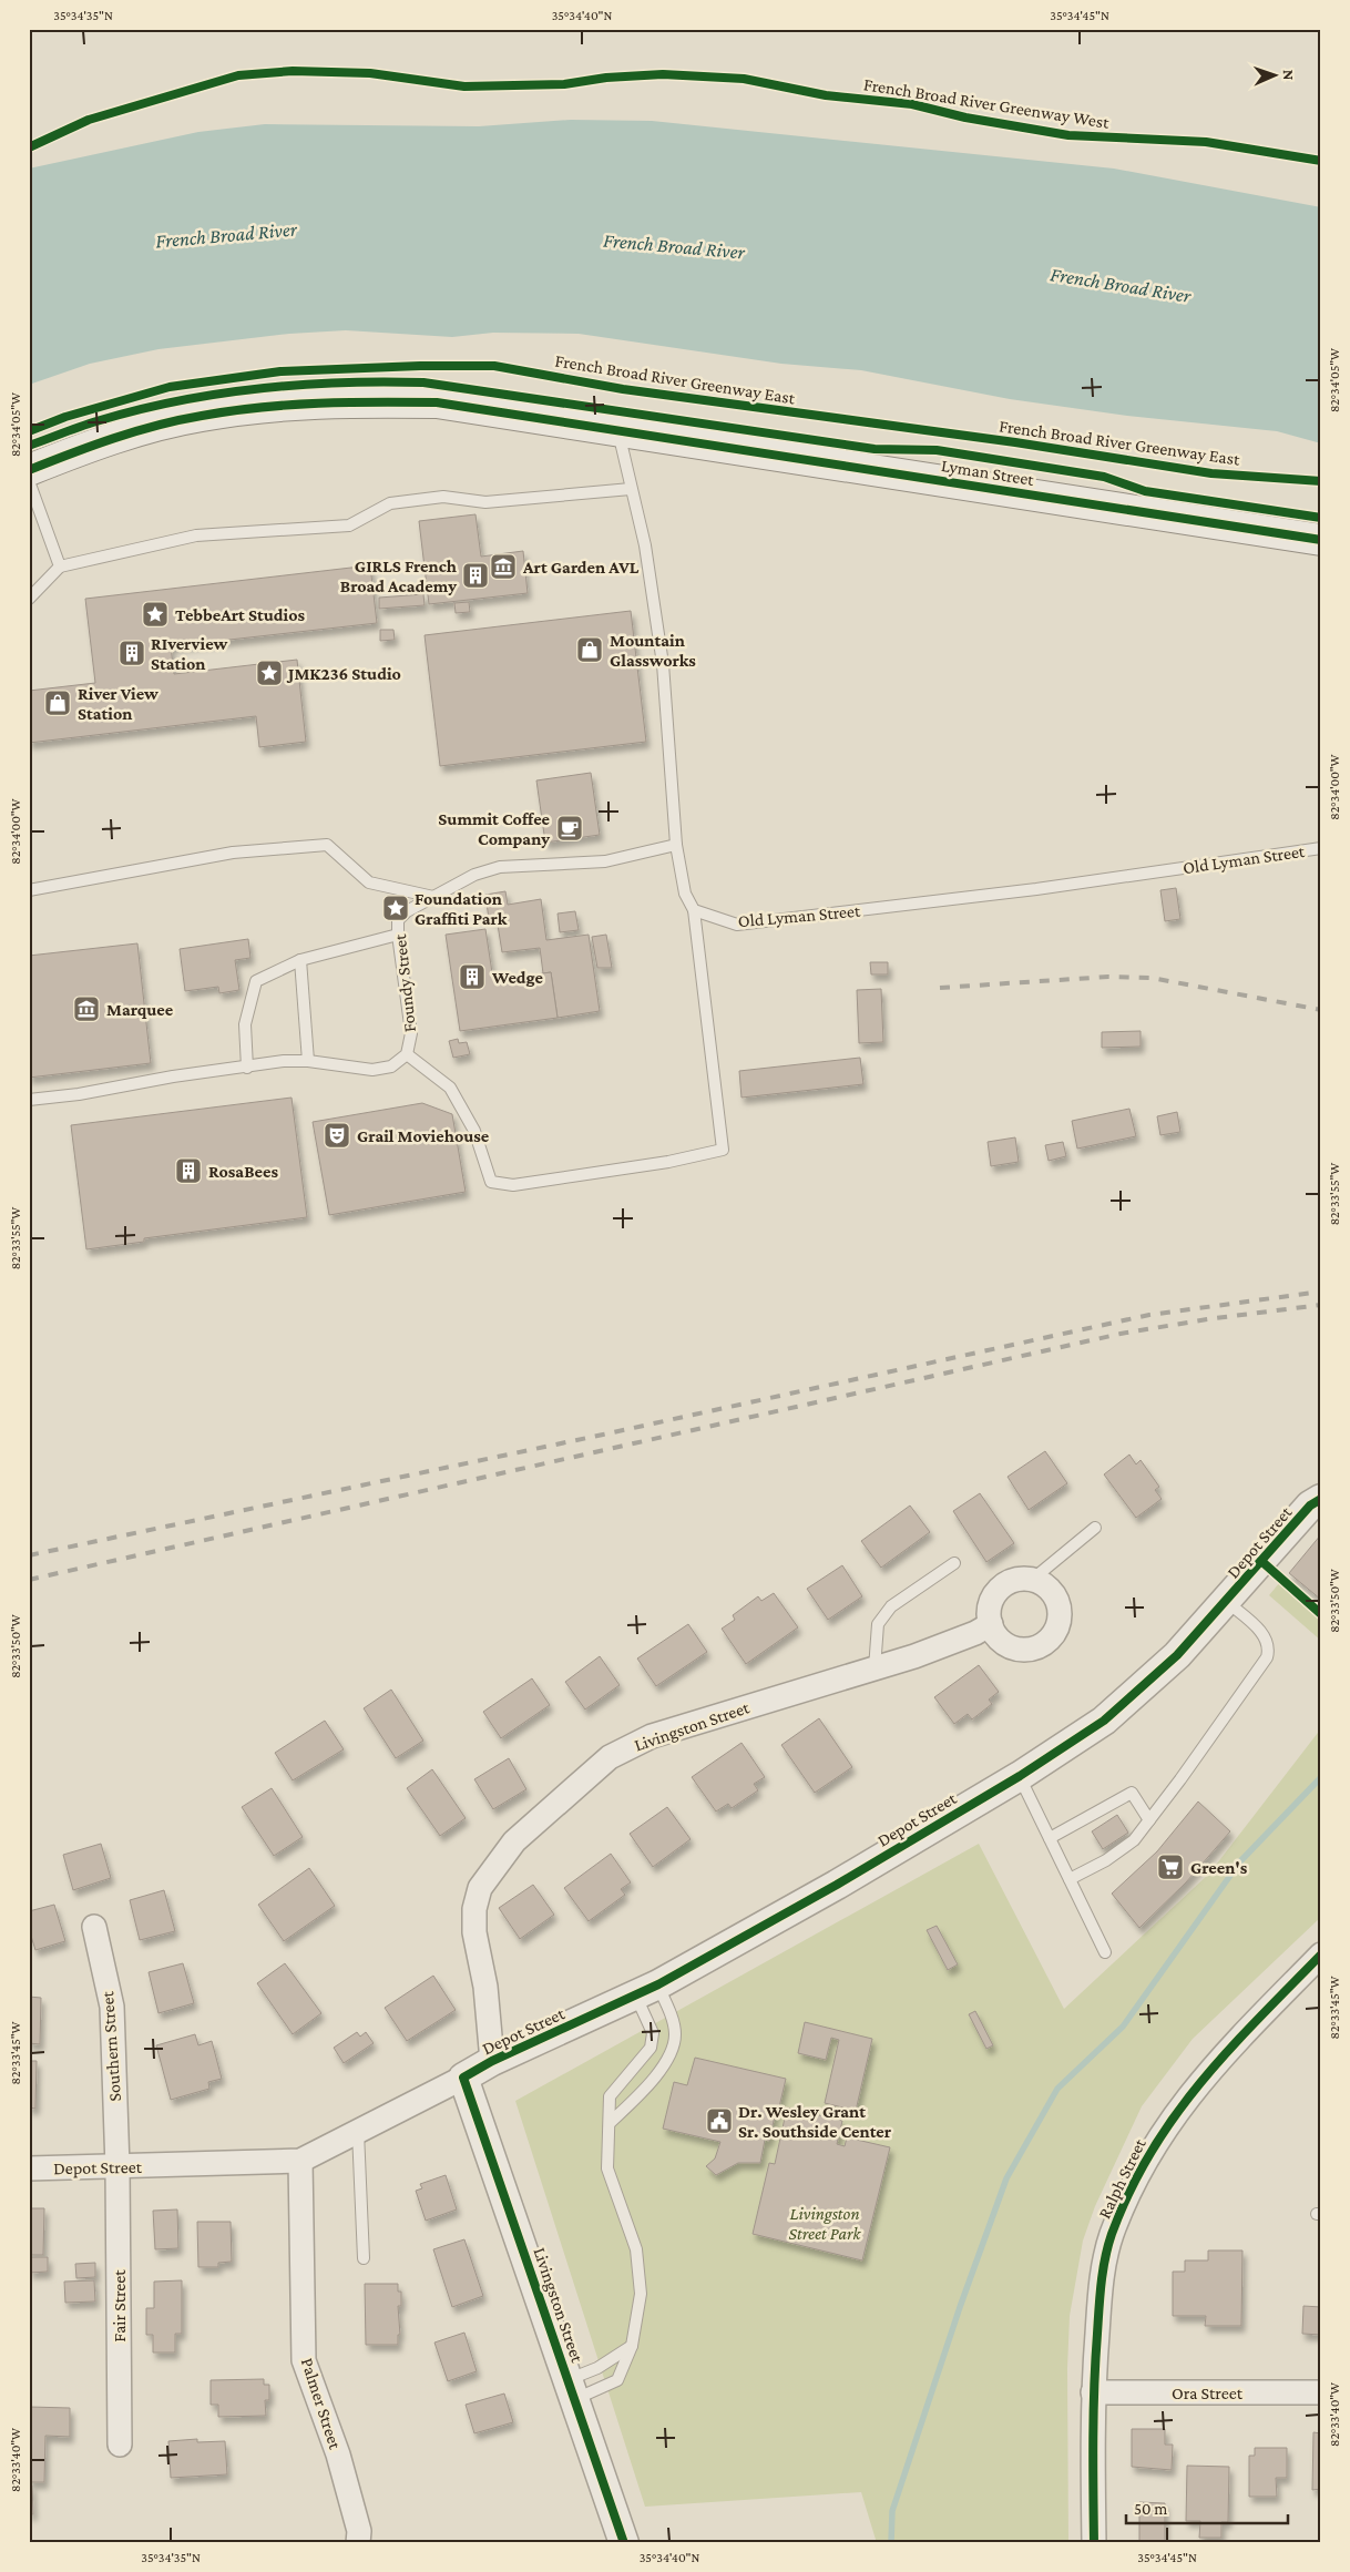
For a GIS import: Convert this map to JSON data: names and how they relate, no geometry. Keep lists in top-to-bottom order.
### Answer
{
  "streets": {
    "main road": ["Lyman Street"],
    "street": [
      "Depot Street",
      "Livingston Street",
      "Southern Street",
      "Ralph Street",
      "Fair Street",
      "Ora Street",
      "Palmer Street"
    ],
    "lane": ["Old Lyman Street", "Foundy Street"],
    "cycle path": ["French Broad River Greenway West", "French Broad River Greenway East"]
  },
  "crossings": [
    ["Depot Street", "Livingston Street"],
    ["Depot Street", "Southern Street"],
    ["Depot Street", "Fair Street"],
    ["Depot Street", "Palmer Street"],
    ["Southern Street", "Fair Street"],
    ["Ralph Street", "Ora Street"]
  ],
  "water": ["French Broad River"],
  "parks": ["Livingston Street Park"],
  "places": {
    "museum": ["Art Garden AVL", "Marquee"],
    "building": [
      "GIRLS French Broad Academy",
      "RIverview Station",
      "Wedge",
      "RosaBees"
    ],
    "place": ["TebbeArt Studios", "JMK236 Studio", "Foundation Graffiti Park"],
    "shop": ["Mountain Glassworks", "River View Station"],
    "cafe": ["Summit Coffee Company"],
    "theatre": ["Grail Moviehouse"],
    "supermarket": ["Green's"],
    "public building": ["Dr. Wesley Grant Sr. Southside Center"]
  },
  "scale_bar": "50 m",
  "north": "right",
  "coordinates": [
    "35°34'35\"N",
    "35°34'40\"N",
    "35°34'45\"N",
    "82°34'05\"W",
    "82°34'00\"W",
    "82°33'55\"W",
    "82°33'50\"W",
    "82°33'45\"W",
    "82°33'40\"W"
  ]
}
